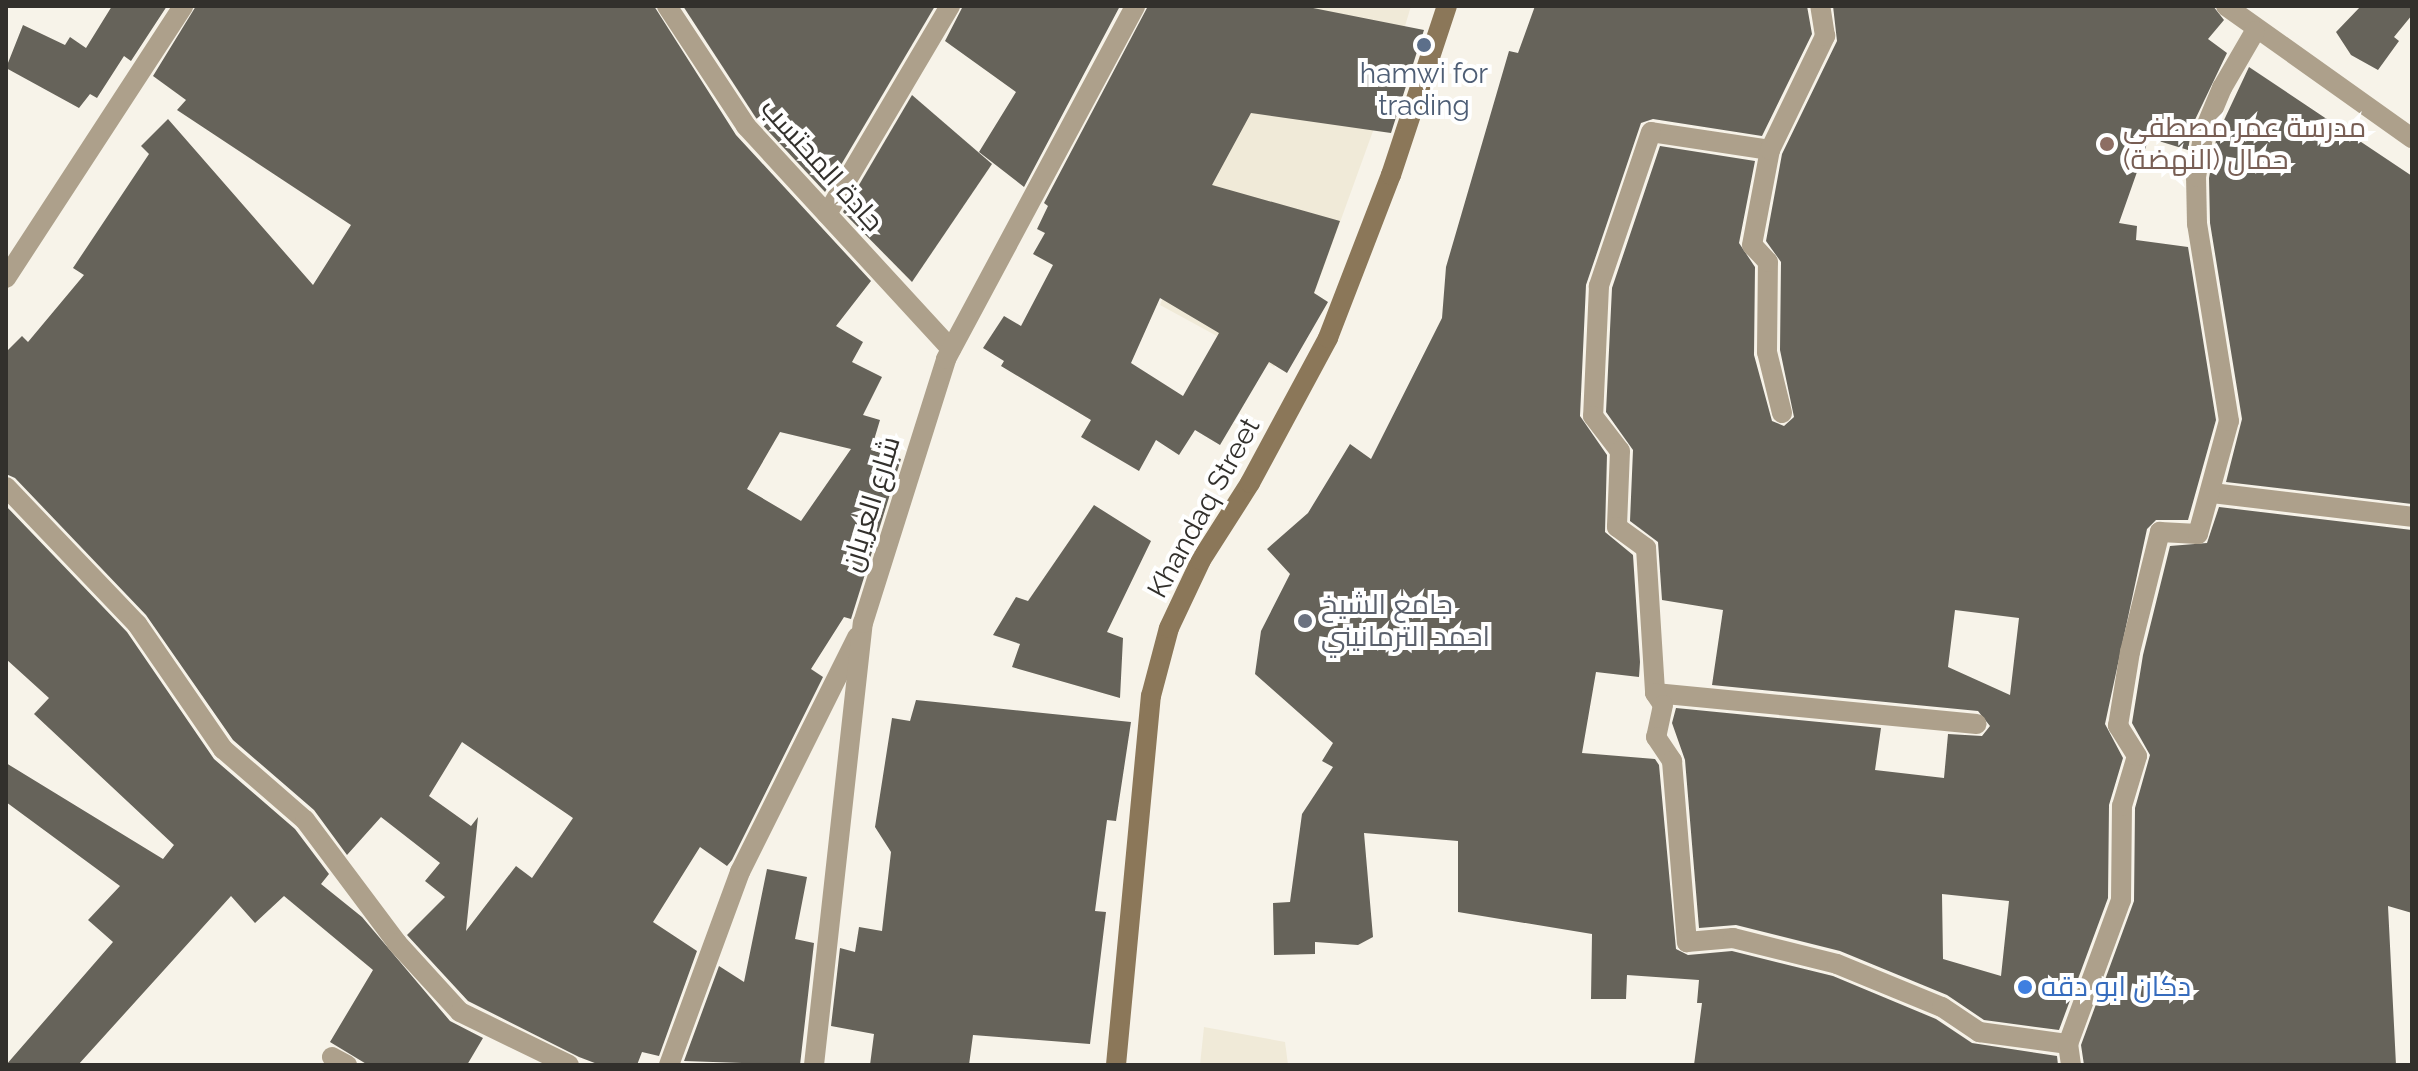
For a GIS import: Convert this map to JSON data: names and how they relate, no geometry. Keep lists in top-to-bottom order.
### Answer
{
  "streets": {
    "main road": ["Khandaq Street"],
    "street": ["جادة المحتسب", "شارع العريان"]
  },
  "crossings": [
    ["جادة المحتسب", "شارع العريان"]
  ],
  "places": [
    "hamwi for trading",
    "مدرسة عمر مصطفى حمال (النهضة)",
    "جامع الشيخ احمد الترمانيني",
    "دكان ابو دقه"
  ]
}
